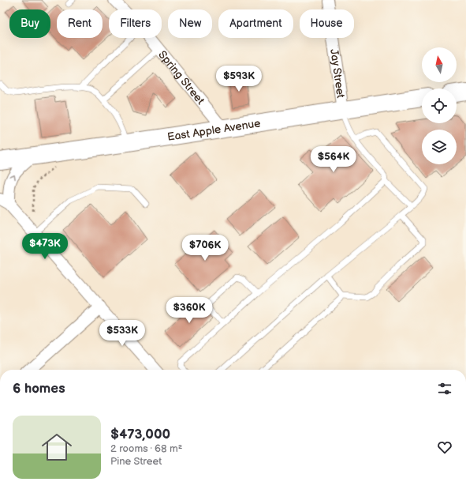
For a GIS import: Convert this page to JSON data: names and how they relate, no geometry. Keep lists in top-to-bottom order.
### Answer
{
  "streets": {
    "main road": ["East Apple Avenue"],
    "street": ["Jay Street", "Spring Street"]
  },
  "crossings": [
    ["Jay Street", "East Apple Avenue"],
    ["Spring Street", "East Apple Avenue"]
  ],
  "north": "top",
  "page": {
    "chip": [
      "Buy",
      "Rent",
      "Filters",
      "New",
      "Apartment",
      "House"
    ],
    "price": [
      "$593K",
      "$564K",
      "$473K",
      "$706K",
      "$360K",
      "$533K"
    ],
    "heading": "6 homes",
    "list": [
      {
        "name": "$473,000",
        "note": "2 rooms · 68 m² · Pine Street"
      }
    ]
  }
}
